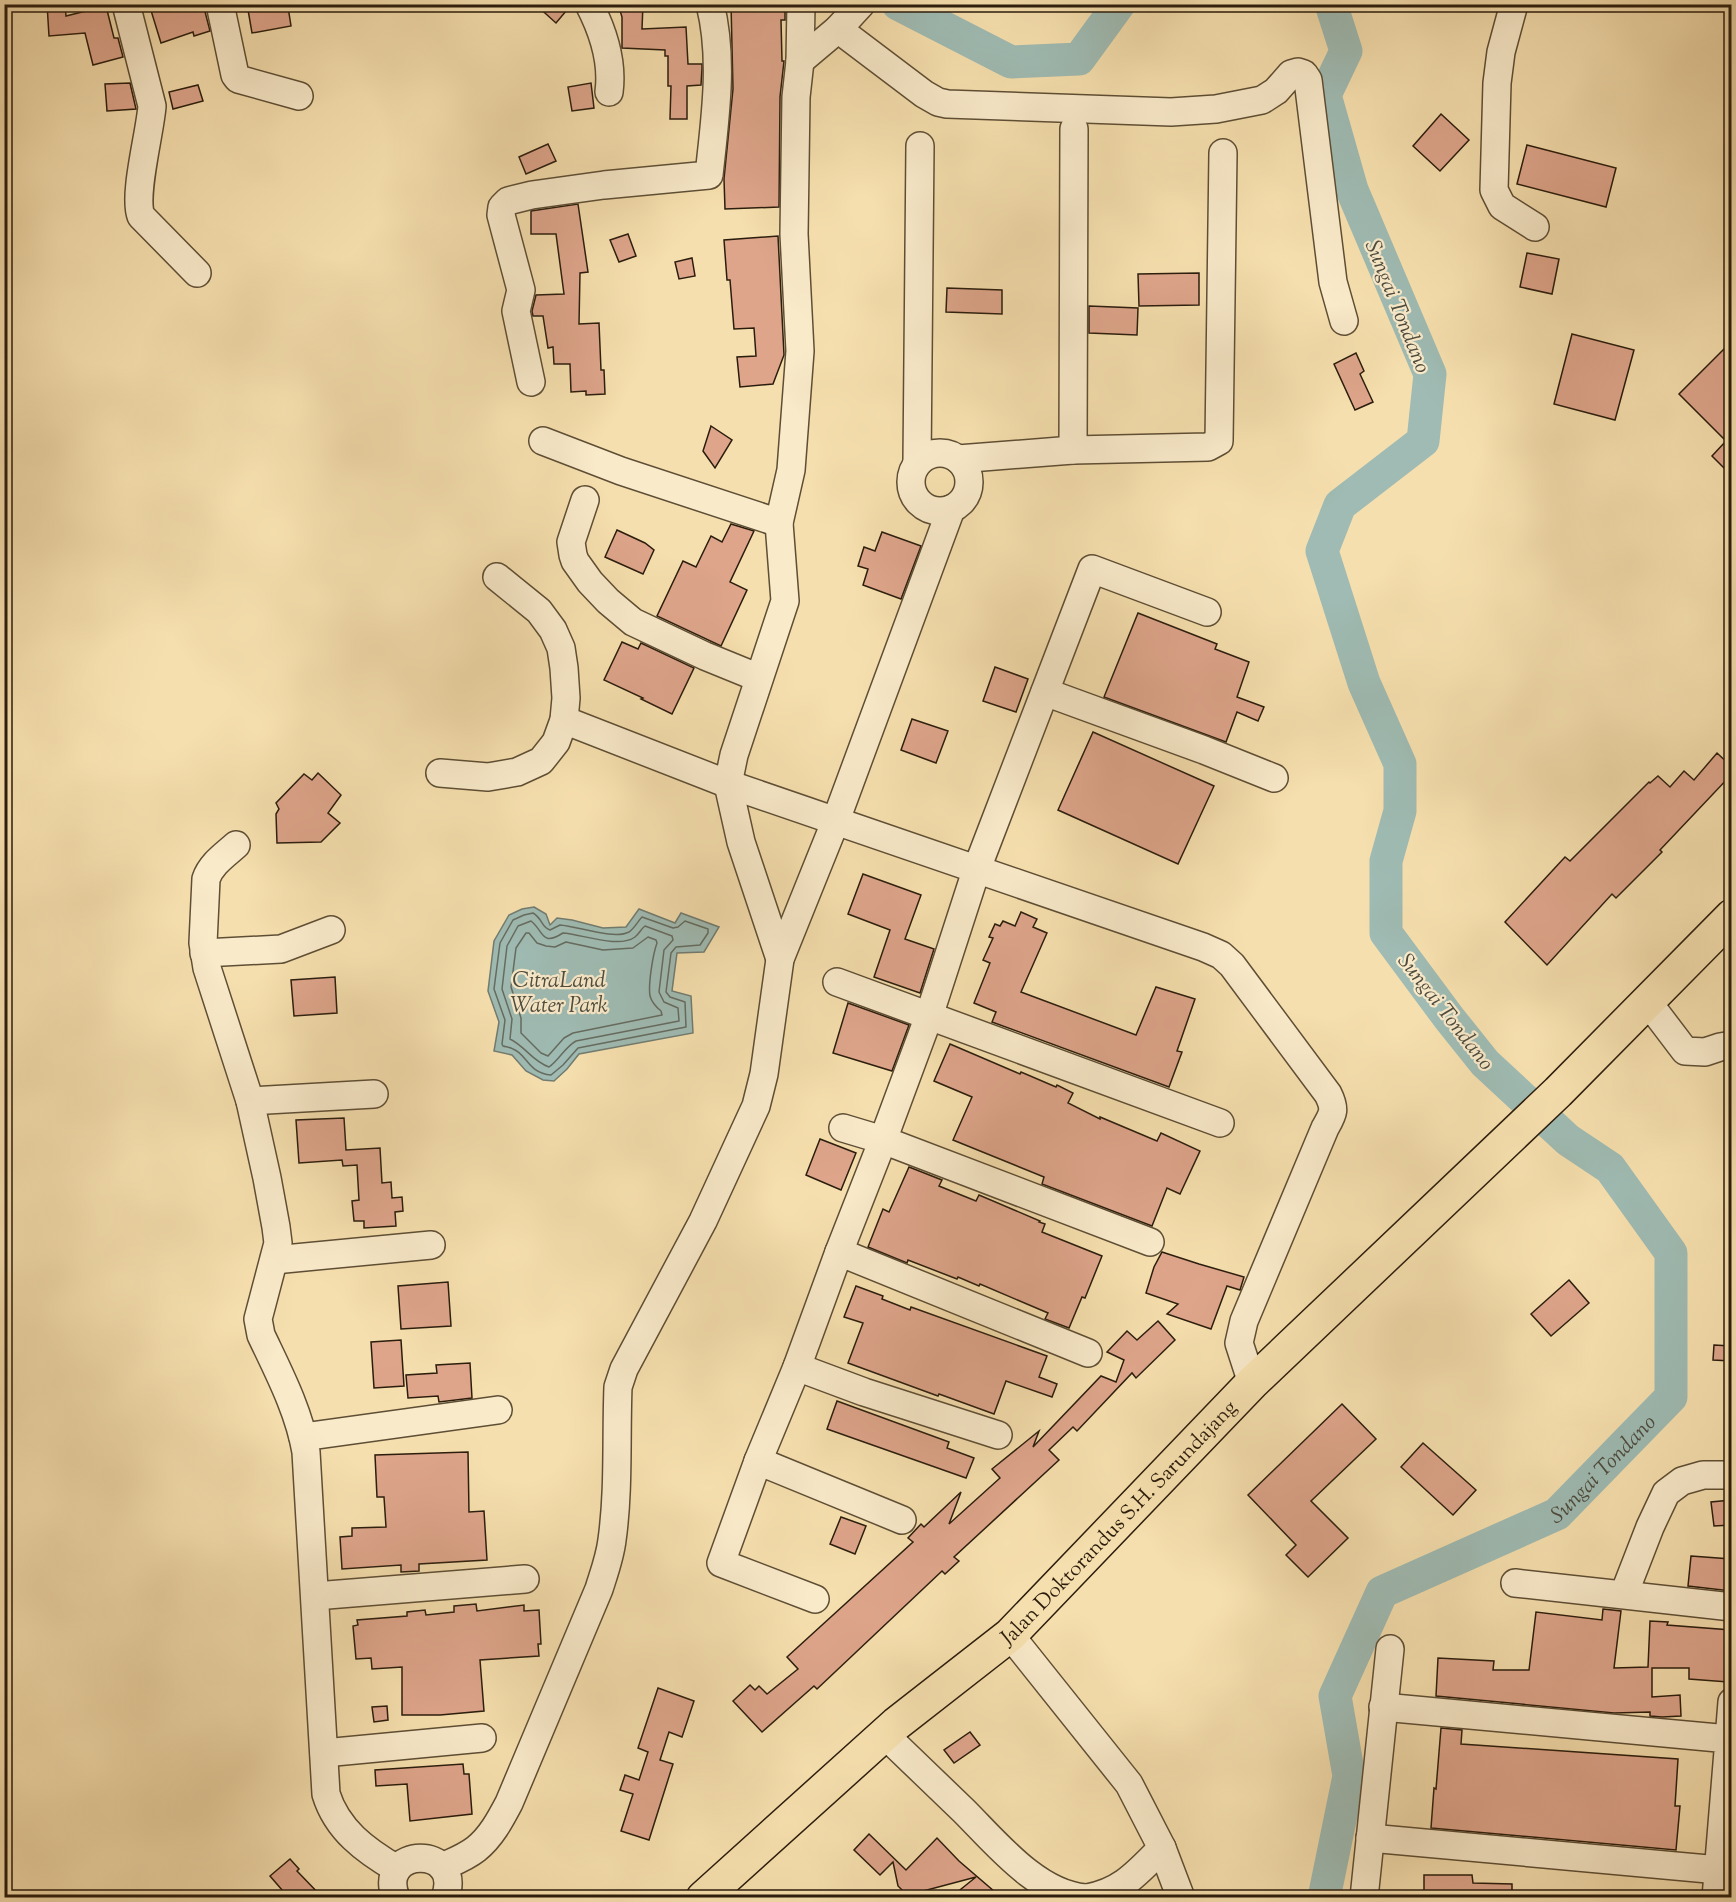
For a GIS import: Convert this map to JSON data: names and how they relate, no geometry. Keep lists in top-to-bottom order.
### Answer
{
  "streets": {
    "highway": ["Jalan Doktorandus S.H. Sarundajang"]
  },
  "water": ["Sungai Tondano", "CitraLand Water Park"]
}
